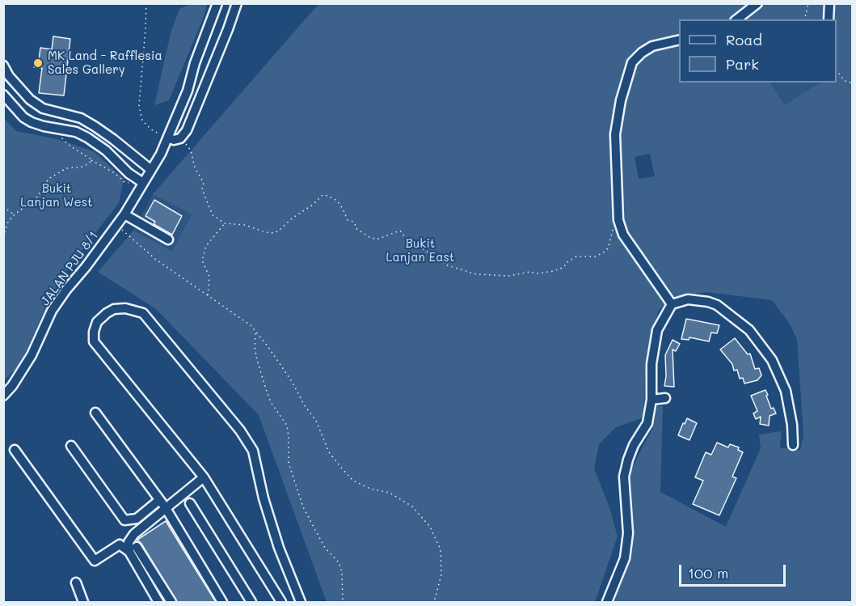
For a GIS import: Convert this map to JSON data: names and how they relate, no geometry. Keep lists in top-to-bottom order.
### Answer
{
  "streets": {
    "street": ["JALAN PJU 8/1"]
  },
  "parks": ["Bukit Lanjan West", "Bukit Lanjan East"],
  "places": ["MK Land - Rafflesia Sales Gallery"],
  "legend": ["Road", "Park"],
  "scale_bar": "100 m"
}
